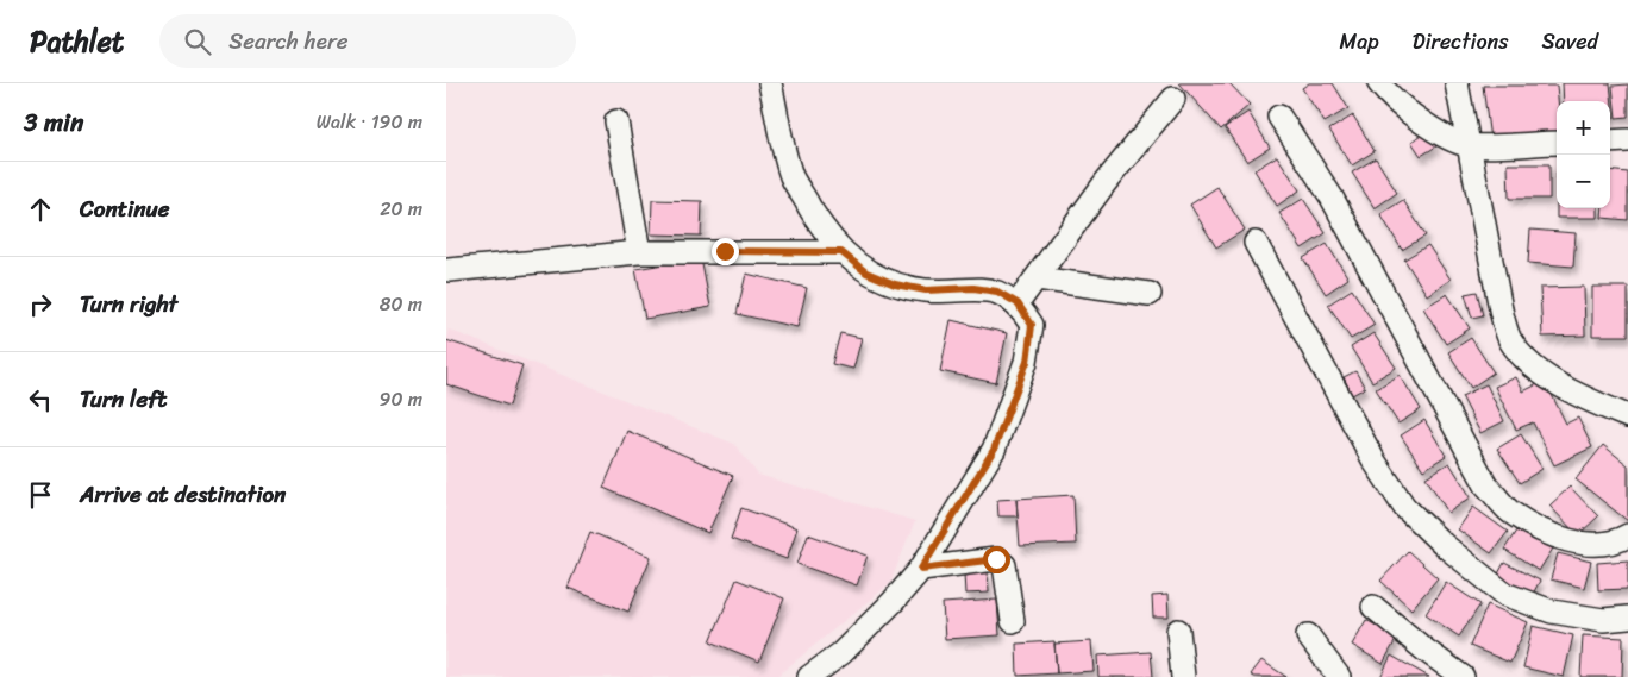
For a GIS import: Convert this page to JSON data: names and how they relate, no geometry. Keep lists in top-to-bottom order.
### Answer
{
  "page": {
    "header": "Pathlet",
    "search": "Search here",
    "nav": ["Map", "Directions", "Saved"],
    "heading": ["3 min", "Walk · 190 m"],
    "map_buttons": ["+", "−"],
    "list": [
      ["Continue", "20 m"],
      ["Turn right", "80 m"],
      ["Turn left", "90 m"],
      "Arrive at destination"
    ]
  }
}
